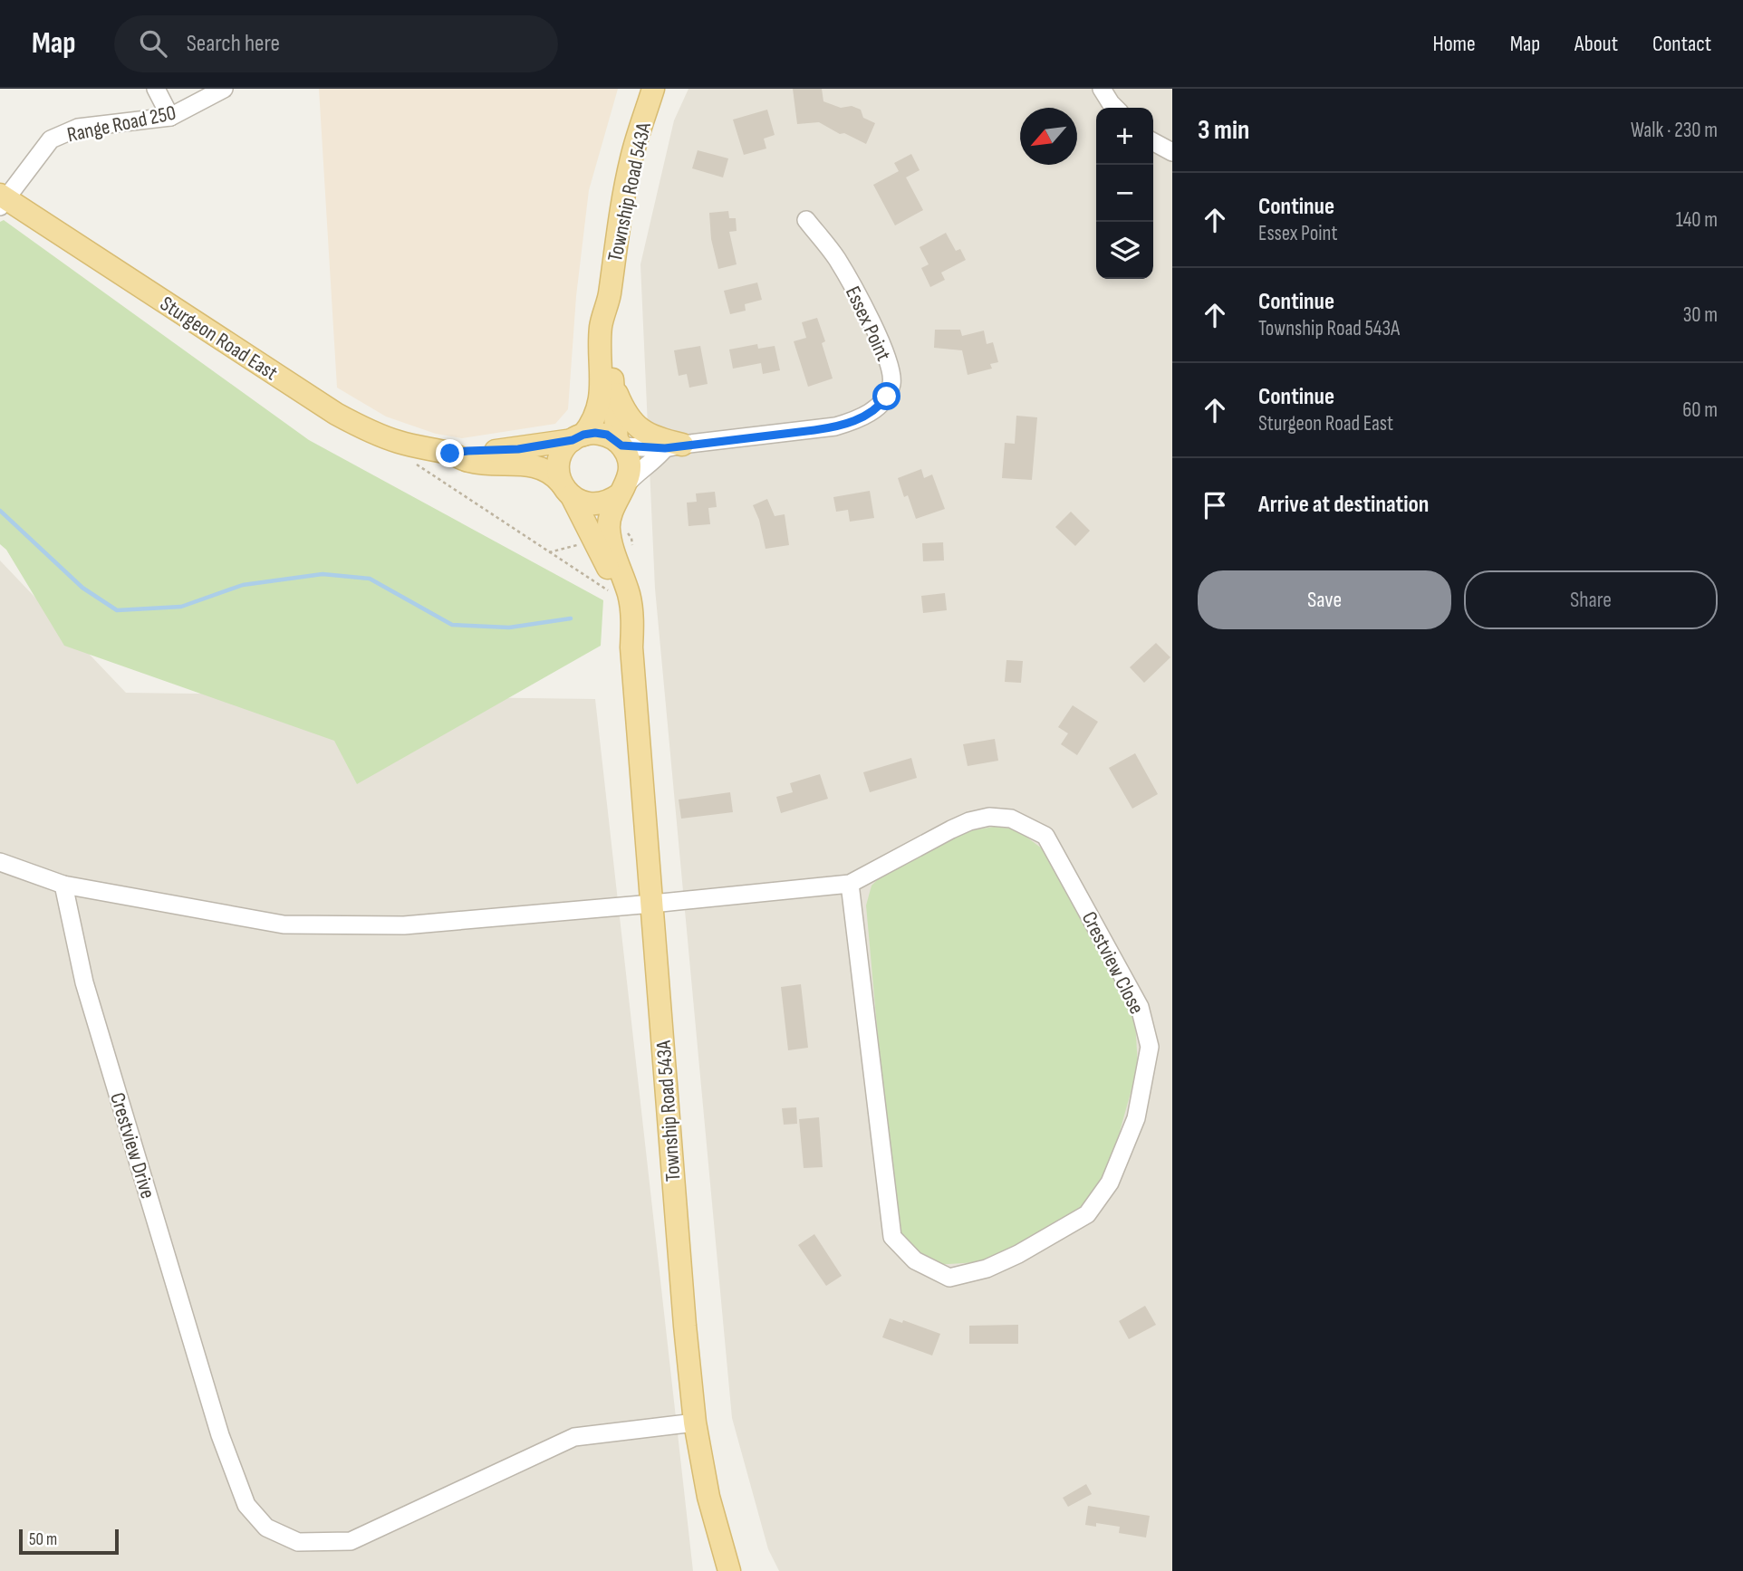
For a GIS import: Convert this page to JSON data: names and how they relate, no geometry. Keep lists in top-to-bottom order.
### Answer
{
  "streets": {
    "main road": ["Township Road 543A", "Sturgeon Road East"],
    "street": [
      "Range Road 250",
      "Essex Point",
      "Crestview Close",
      "Crestview Drive"
    ]
  },
  "crossings": [
    ["Range Road 250", "Sturgeon Road East"],
    ["Township Road 543A", "Essex Point"],
    ["Township Road 543A", "Sturgeon Road East"],
    ["Township Road 543A", "Crestview Close"],
    ["Township Road 543A", "Crestview Drive"],
    ["Essex Point", "Sturgeon Road East"]
  ],
  "scale_bar": "50 m",
  "north": "bottom left",
  "page": {
    "header": "Map",
    "search": "Search here",
    "nav": [
      "Home",
      "Map",
      "About",
      "Contact"
    ],
    "heading": ["3 min", "Walk · 230 m"],
    "map_buttons": ["+", "−"],
    "list": [
      ["Continue", "Essex Point", "140 m"],
      ["Continue", "Township Road 543A", "30 m"],
      ["Continue", "Sturgeon Road East", "60 m"],
      "Arrive at destination"
    ],
    "buttons": ["Save", "Share"],
    "scale": "50 m"
  }
}
